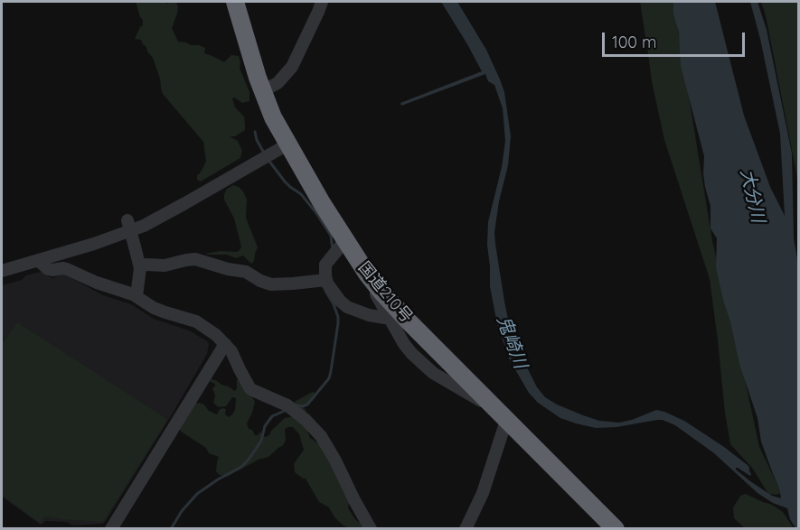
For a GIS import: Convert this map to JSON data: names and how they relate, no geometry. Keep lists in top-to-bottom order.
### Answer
{
  "streets": {
    "highway": ["国道210号"]
  },
  "water": ["大分川", "鬼崎川"],
  "scale_bar": "100 m"
}
